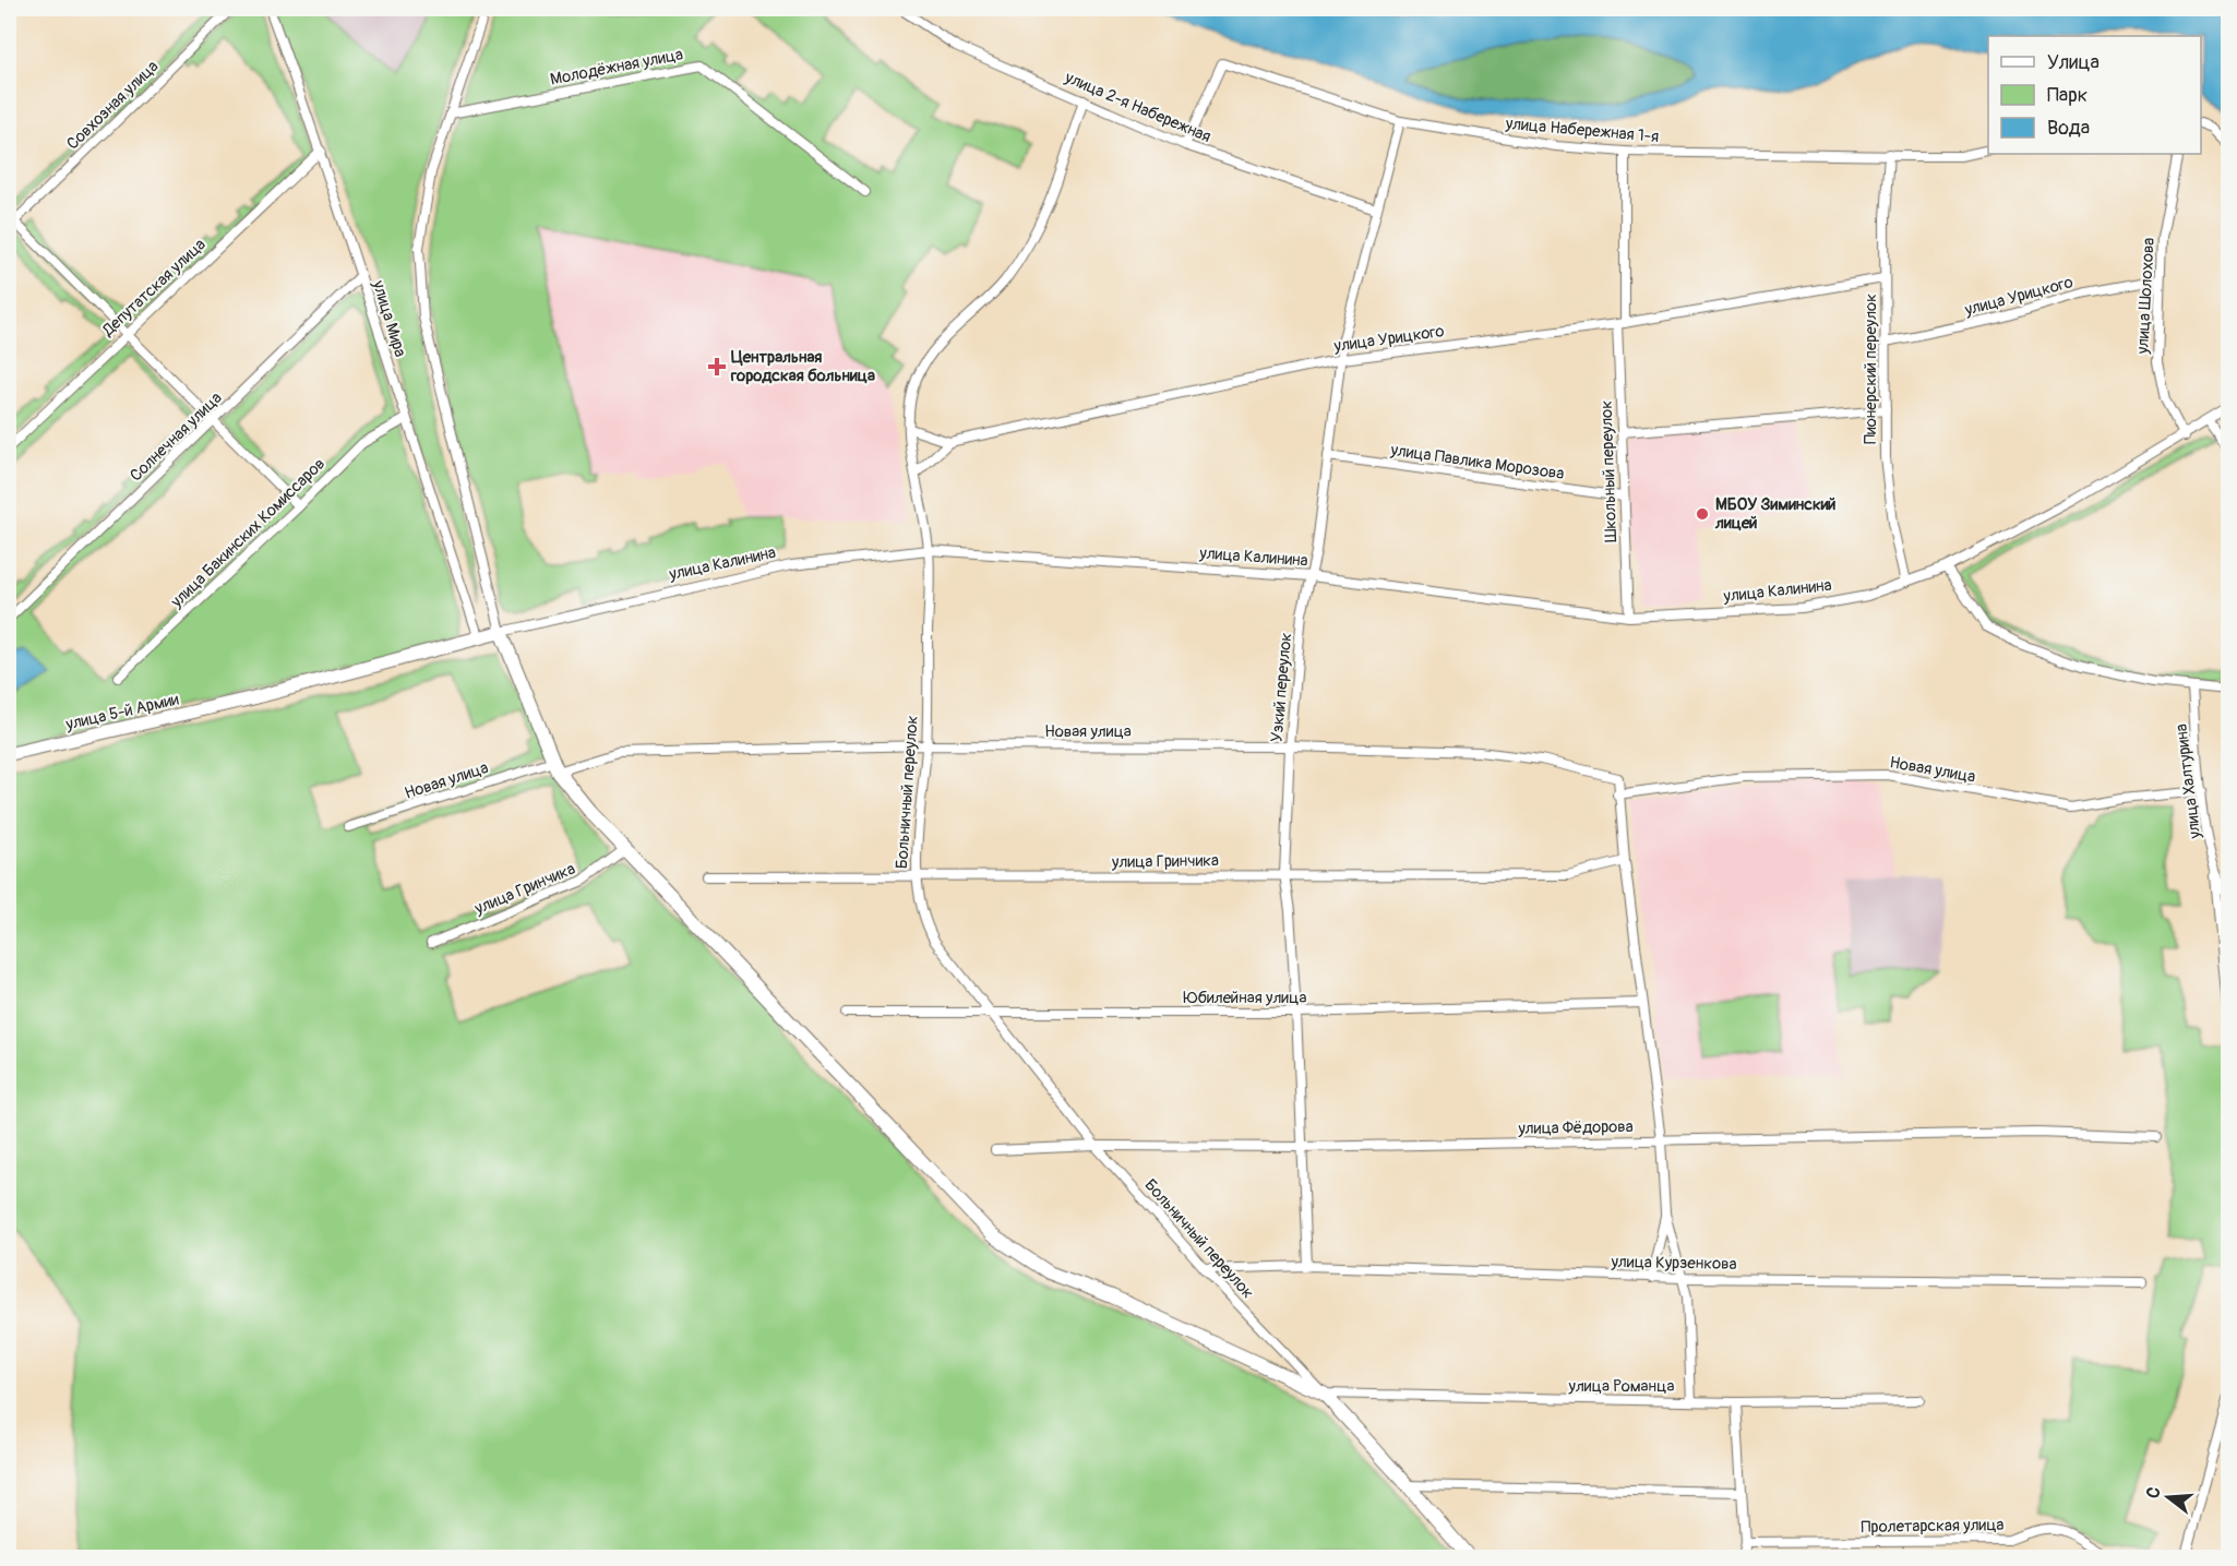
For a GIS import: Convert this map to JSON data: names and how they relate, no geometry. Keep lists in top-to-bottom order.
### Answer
{
  "streets": {
    "street": [
      "Молодёжная улица",
      "Совхозная улица",
      "улица 2-я Набережная",
      "улица Набережная 1-я",
      "Депутатская улица",
      "улица Урицкого",
      "улица Шолохова",
      "улица Мира",
      "Пионерский переулок",
      "Солнечная улица",
      "улица Павлика Морозова",
      "Школьный переулок",
      "улица Бакинских Комиссаров",
      "улица Калинина",
      "Узкий переулок",
      "улица 5-й Армии",
      "Новая улица",
      "улица Халтурина",
      "Больничный переулок",
      "улица Гринчика",
      "Юбилейная улица",
      "улица Фёдорова",
      "улица Курзенкова",
      "улица Романца",
      "Пролетарская улица"
    ]
  },
  "crossings": [
    ["улица 2-я Набережная", "улица Набережная 1-я"],
    ["улица 2-я Набережная", "Узкий переулок"],
    ["улица 2-я Набережная", "Больничный переулок"],
    ["улица Набережная 1-я", "Пионерский переулок"],
    ["улица Набережная 1-я", "Школьный переулок"],
    ["улица Набережная 1-я", "Узкий переулок"],
    ["Депутатская улица", "улица Мира"],
    ["улица Урицкого", "улица Шолохова"],
    ["улица Урицкого", "Пионерский переулок"],
    ["улица Урицкого", "Школьный переулок"],
    ["улица Урицкого", "Узкий переулок"],
    ["улица Шолохова", "улица Калинина"],
    ["улица Мира", "Солнечная улица"],
    ["улица Мира", "улица Бакинских Комиссаров"],
    ["улица Мира", "улица Калинина"],
    ["Пионерский переулок", "улица Калинина"],
    ["улица Павлика Морозова", "Школьный переулок"],
    ["улица Павлика Морозова", "Узкий переулок"],
    ["Школьный переулок", "улица Калинина"],
    ["улица Калинина", "Узкий переулок"],
    ["улица Калинина", "улица 5-й Армии"],
    ["улица Калинина", "Больничный переулок"],
    ["Узкий переулок", "Новая улица"],
    ["Узкий переулок", "улица Гринчика"],
    ["Узкий переулок", "Юбилейная улица"],
    ["Узкий переулок", "улица Фёдорова"],
    ["Узкий переулок", "улица Курзенкова"],
    ["Новая улица", "улица Халтурина"],
    ["Новая улица", "Больничный переулок"],
    ["Больничный переулок", "улица Гринчика"],
    ["Больничный переулок", "Юбилейная улица"],
    ["Больничный переулок", "улица Фёдорова"],
    ["Больничный переулок", "улица Курзенкова"],
    ["Больничный переулок", "улица Романца"]
  ],
  "places": {
    "health": ["Центральная городская больница"],
    "other": ["МБОУ Зиминский лицей"]
  },
  "legend": ["Улица", "Парк", "Вода"],
  "north": "left"
}
